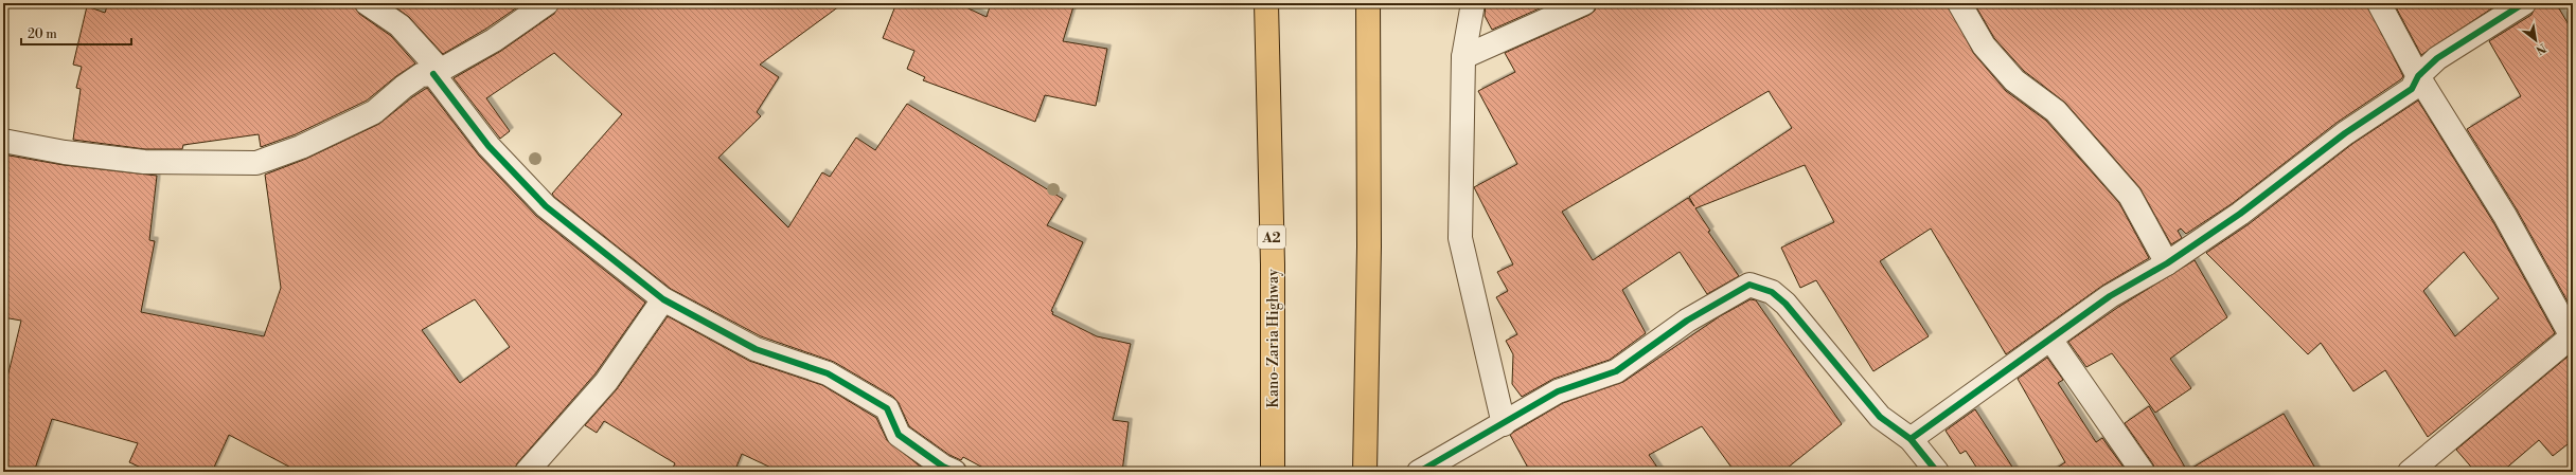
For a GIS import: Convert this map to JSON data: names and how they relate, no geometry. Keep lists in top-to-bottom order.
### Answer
{
  "streets": {
    "highway": ["A2", "Kano-Zaria Highway"]
  },
  "scale_bar": "20 m",
  "north": "bottom right"
}
